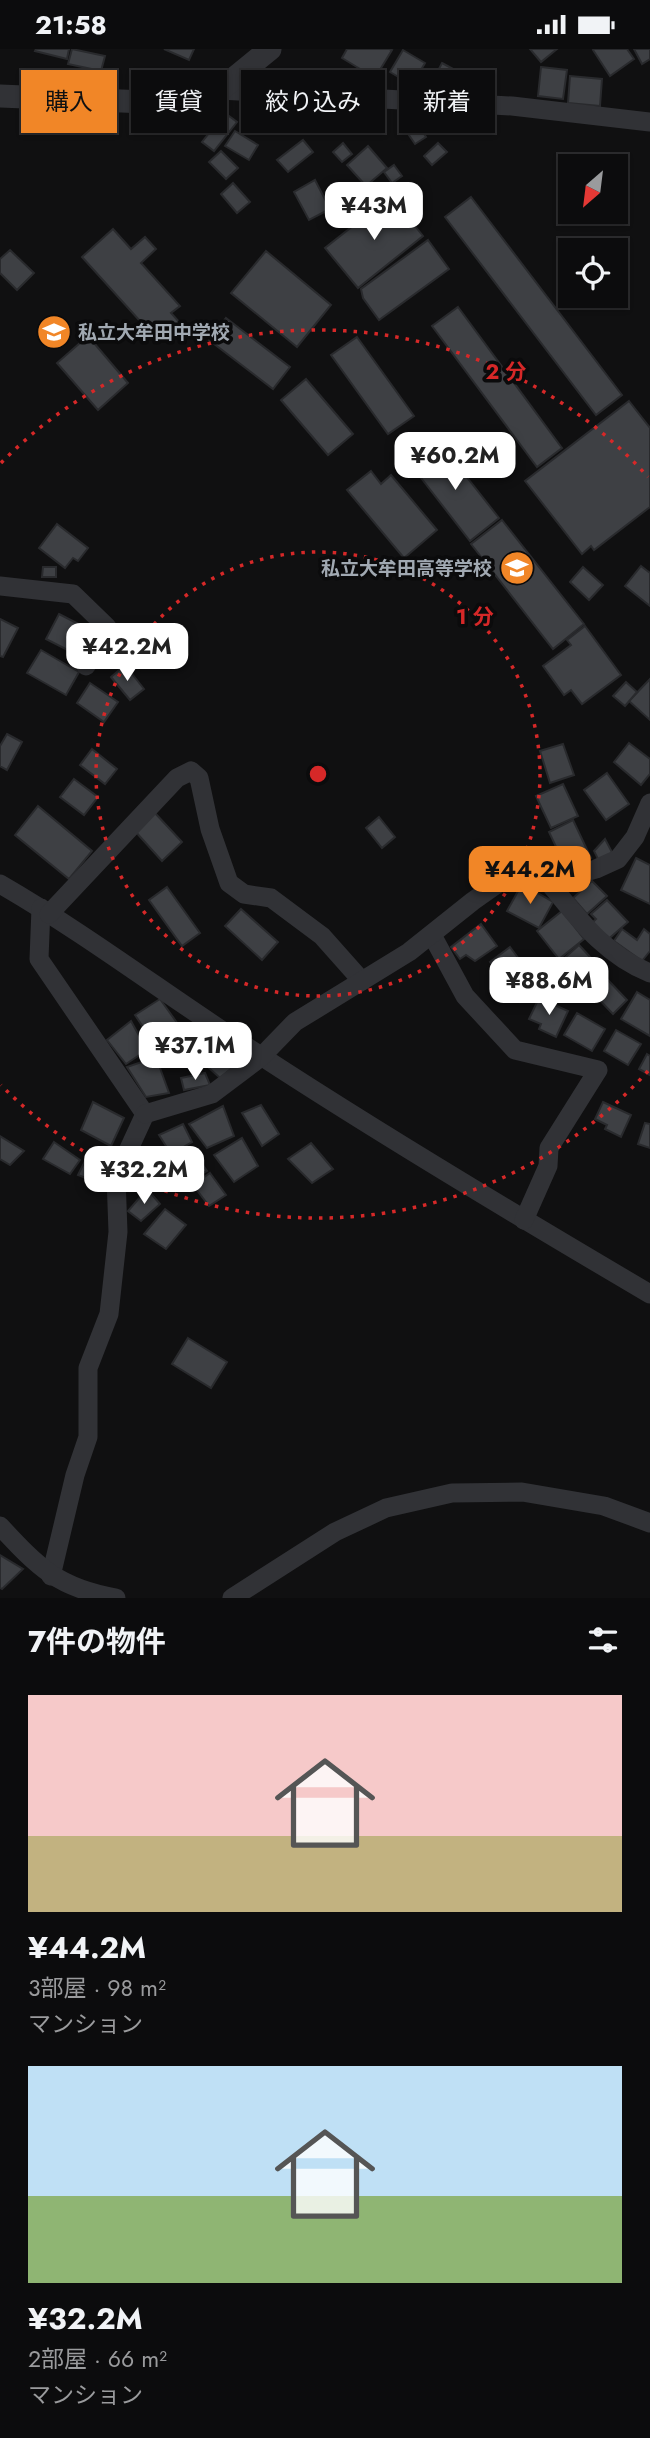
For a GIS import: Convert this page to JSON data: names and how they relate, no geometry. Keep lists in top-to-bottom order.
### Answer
{
  "places": {
    "school or university": ["私立大牟田中学校", "私立大牟田高等学校"]
  },
  "north": "bottom left",
  "page": {
    "status": "21:58",
    "chip": [
      "購入",
      "賃貸",
      "絞り込み",
      "新着"
    ],
    "price": [
      "¥43M",
      "¥60.2M",
      "¥42.2M",
      "¥44.2M",
      "¥88.6M",
      "¥37.1M",
      "¥32.2M"
    ],
    "heading": "7件の物件",
    "list": [
      {
        "name": "¥44.2M",
        "note": "3部屋 · 98 m² · マンション"
      },
      {
        "name": "¥32.2M",
        "note": "2部屋 · 66 m² · マンション"
      }
    ]
  },
  "rings": ["2 分", "1 分"]
}
